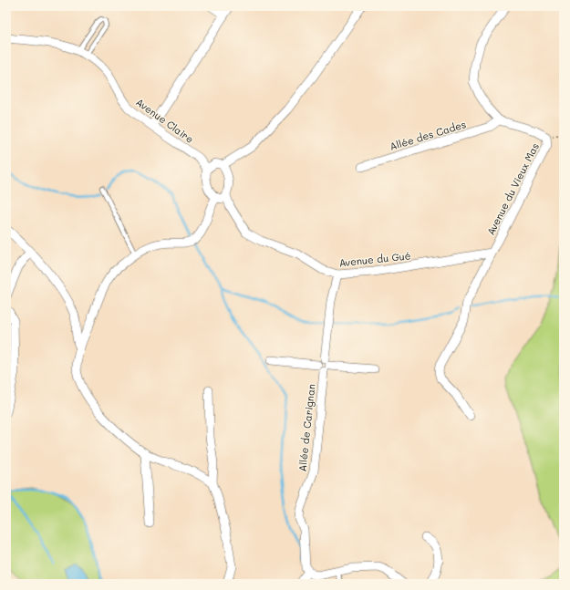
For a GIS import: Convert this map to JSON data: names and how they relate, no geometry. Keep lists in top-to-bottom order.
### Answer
{
  "streets": {
    "street": [
      "Avenue Claire",
      "Allée des Cades",
      "Avenue du Vieux Mas",
      "Avenue du Gué",
      "Allée de Carignan"
    ]
  },
  "crossings": [
    ["Avenue Claire", "Avenue du Gué"],
    ["Allée des Cades", "Avenue du Vieux Mas"],
    ["Avenue du Vieux Mas", "Avenue du Gué"],
    ["Avenue du Gué", "Allée de Carignan"]
  ]
}
